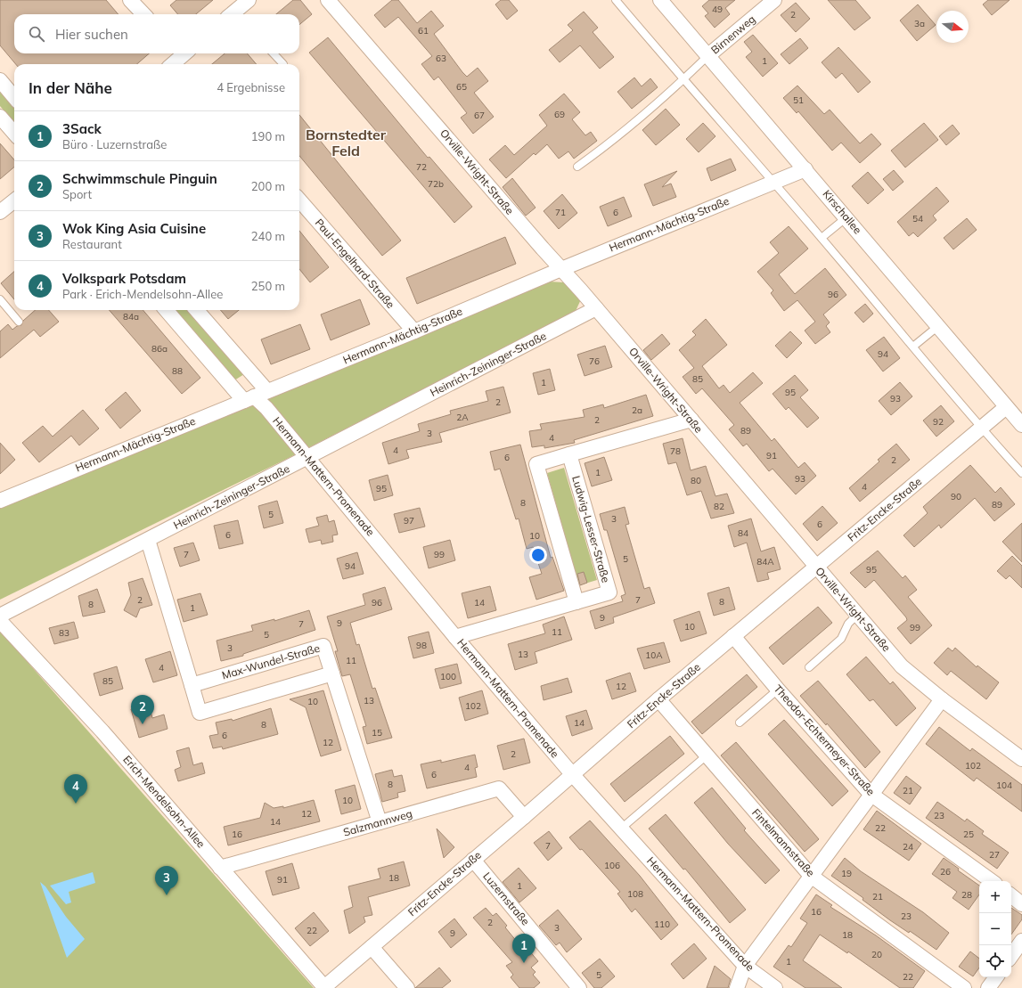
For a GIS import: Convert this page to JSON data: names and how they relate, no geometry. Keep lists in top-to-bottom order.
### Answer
{
  "streets": {
    "street": [
      "Birnenweg",
      "Orville-Wright-Straße",
      "Kirschallee",
      "Hermann-Mächtig-Straße",
      "Paul-Engelhard-Straße",
      "Heinrich-Zeininger-Straße",
      "Hermann-Mattern-Promenade",
      "Fritz-Encke-Straße",
      "Ludwig-Lesser-Straße",
      "Max-Wundel-Straße",
      "Theodor-Echtermeyer-Straße",
      "Erich-Mendelsohn-Allee",
      "Salzmannweg",
      "Fintelmannstraße",
      "Luzernstraße"
    ]
  },
  "crossings": [
    ["Birnenweg", "Kirschallee"],
    ["Orville-Wright-Straße", "Hermann-Mächtig-Straße"],
    ["Orville-Wright-Straße", "Heinrich-Zeininger-Straße"],
    ["Orville-Wright-Straße", "Fritz-Encke-Straße"],
    ["Kirschallee", "Hermann-Mächtig-Straße"],
    ["Kirschallee", "Fritz-Encke-Straße"],
    ["Hermann-Mächtig-Straße", "Paul-Engelhard-Straße"],
    ["Hermann-Mächtig-Straße", "Hermann-Mattern-Promenade"],
    ["Heinrich-Zeininger-Straße", "Hermann-Mattern-Promenade"],
    ["Hermann-Mattern-Promenade", "Fritz-Encke-Straße"],
    ["Hermann-Mattern-Promenade", "Ludwig-Lesser-Straße"],
    ["Fritz-Encke-Straße", "Theodor-Echtermeyer-Straße"],
    ["Fritz-Encke-Straße", "Erich-Mendelsohn-Allee"],
    ["Fritz-Encke-Straße", "Salzmannweg"],
    ["Fritz-Encke-Straße", "Fintelmannstraße"],
    ["Fritz-Encke-Straße", "Luzernstraße"],
    ["Max-Wundel-Straße", "Salzmannweg"],
    ["Erich-Mendelsohn-Allee", "Salzmannweg"]
  ],
  "districts": ["Bornstedter Feld"],
  "house_numbers": [
    "49",
    "2",
    "3a",
    "61",
    "63",
    "1",
    "65",
    "51",
    "69",
    "67",
    "72",
    "72b",
    "71",
    "6",
    "54",
    "96",
    "84a",
    "86a",
    "94",
    "76",
    "88",
    "85",
    "1",
    "95",
    "93",
    "2",
    "2a",
    "2A",
    "2",
    "92",
    "89",
    "3",
    "4",
    "4",
    "78",
    "91",
    "6",
    "2",
    "1",
    "93",
    "80",
    "4",
    "95",
    "90",
    "8",
    "89",
    "82",
    "5",
    "3",
    "97",
    "6",
    "84",
    "6",
    "10",
    "7",
    "99",
    "5",
    "84A",
    "94",
    "95",
    "2",
    "7",
    "8",
    "96",
    "14",
    "8",
    "1",
    "9",
    "9",
    "7",
    "10",
    "99",
    "11",
    "83",
    "5",
    "98",
    "3",
    "13",
    "10A",
    "11",
    "4",
    "100",
    "85",
    "12",
    "13",
    "10",
    "102",
    "14",
    "8",
    "15",
    "6",
    "12",
    "2",
    "102",
    "4",
    "6",
    "8",
    "104",
    "21",
    "10",
    "12",
    "23",
    "14",
    "22",
    "16",
    "25",
    "7",
    "24",
    "27",
    "106",
    "26",
    "19",
    "18",
    "91",
    "1",
    "108",
    "28",
    "21",
    "16",
    "23",
    "2",
    "110",
    "3",
    "22",
    "9",
    "18",
    "20",
    "1",
    "5",
    "22"
  ],
  "north": "right",
  "page": {
    "search": "Hier suchen",
    "heading": ["In der Nähe", "4 Ergebnisse"],
    "list": [
      {
        "mark": "1",
        "name": "3Sack",
        "note": "Büro · Luzernstraße",
        "value": "190 m"
      },
      {
        "mark": "2",
        "name": "Schwimmschule Pinguin",
        "note": "Sport",
        "value": "200 m"
      },
      {
        "mark": "3",
        "name": "Wok King Asia Cuisine",
        "note": "Restaurant",
        "value": "240 m"
      },
      {
        "mark": "4",
        "name": "Volkspark Potsdam",
        "note": "Park · Erich-Mendelsohn-Allee",
        "value": "250 m"
      }
    ],
    "pins": [
      "2",
      "4",
      "3",
      "1"
    ],
    "map_buttons": ["+", "−"]
  }
}
